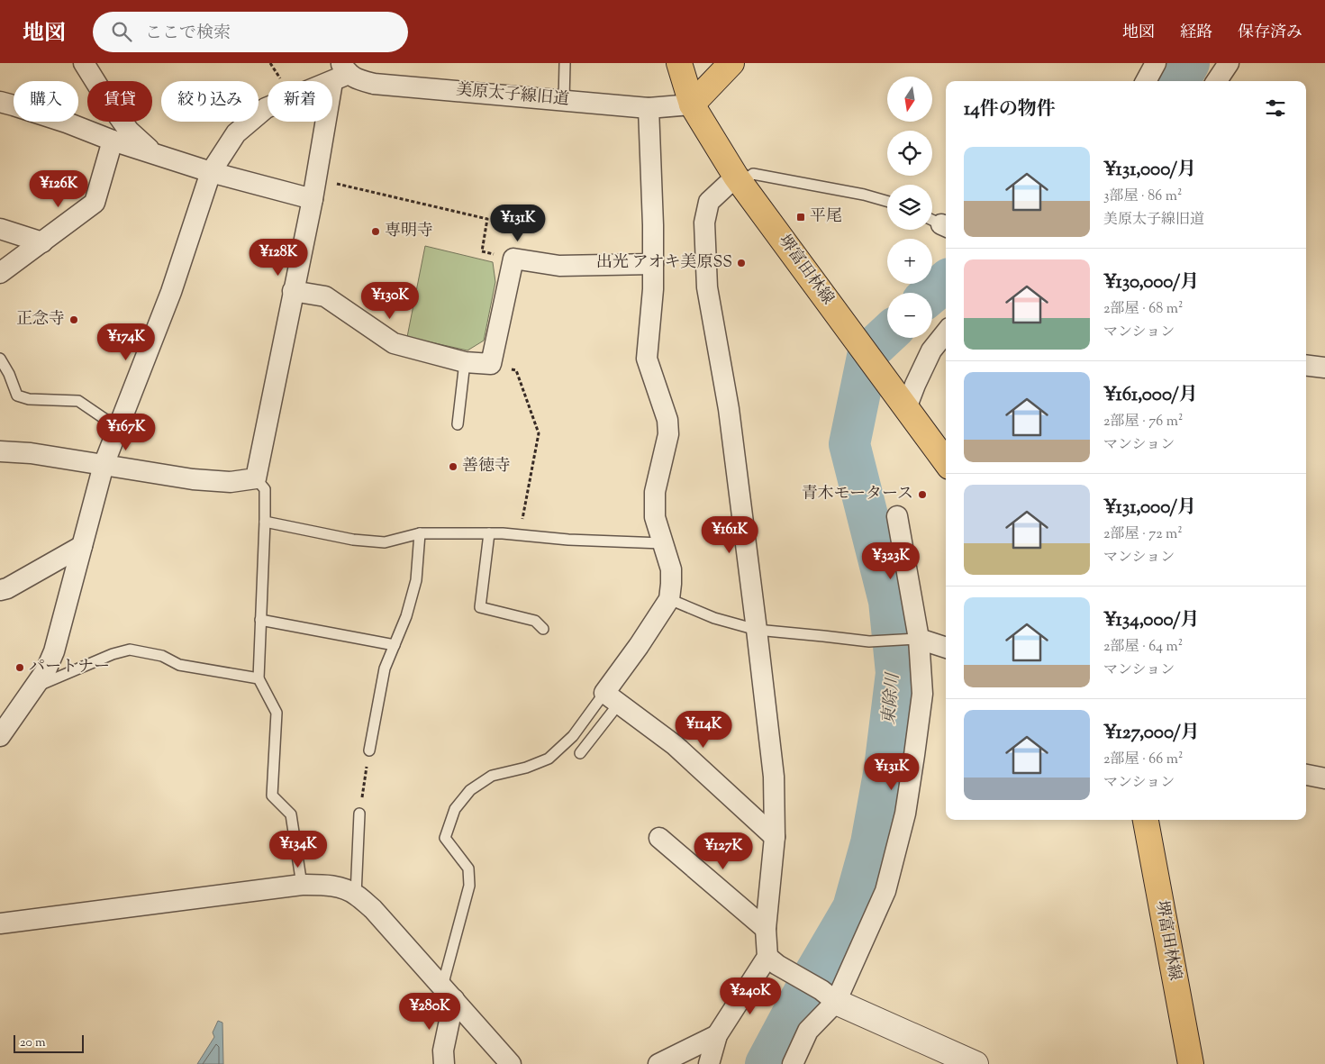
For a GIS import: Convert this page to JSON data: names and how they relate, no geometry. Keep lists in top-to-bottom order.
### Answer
{
  "streets": {
    "main road": ["堺富田林線"],
    "street": ["美原太子線旧道"]
  },
  "crossings": [
    ["美原太子線旧道", "堺富田林線"]
  ],
  "water": ["東除川"],
  "places": {
    "transit": ["平尾"],
    "other": [
      "専明寺",
      "出光 アオキ美原SS",
      "正念寺",
      "善徳寺",
      "青木モータース",
      "パートナー"
    ]
  },
  "scale_bar": "20 m",
  "north": "bottom",
  "page": {
    "header": "地図",
    "search": "ここで検索",
    "nav": ["地図", "経路", "保存済み"],
    "map_buttons": ["+", "−"],
    "chip": [
      "購入",
      "賃貸",
      "絞り込み",
      "新着"
    ],
    "heading": "14件の物件",
    "list": [
      {
        "name": "¥131,000/月",
        "note": "3部屋 · 86 m² · 美原太子線旧道"
      },
      {
        "name": "¥130,000/月",
        "note": "2部屋 · 68 m² · マンション"
      },
      {
        "name": "¥161,000/月",
        "note": "2部屋 · 76 m² · マンション"
      },
      {
        "name": "¥131,000/月",
        "note": "2部屋 · 72 m² · マンション"
      },
      {
        "name": "¥134,000/月",
        "note": "2部屋 · 64 m² · マンション"
      },
      {
        "name": "¥127,000/月",
        "note": "2部屋 · 66 m² · マンション"
      }
    ],
    "price": [
      "¥126K",
      "¥131K",
      "¥128K",
      "¥130K",
      "¥174K",
      "¥167K",
      "¥161K",
      "¥323K",
      "¥114K",
      "¥131K",
      "¥134K",
      "¥127K",
      "¥240K",
      "¥280K"
    ],
    "scale": "20 m"
  }
}
